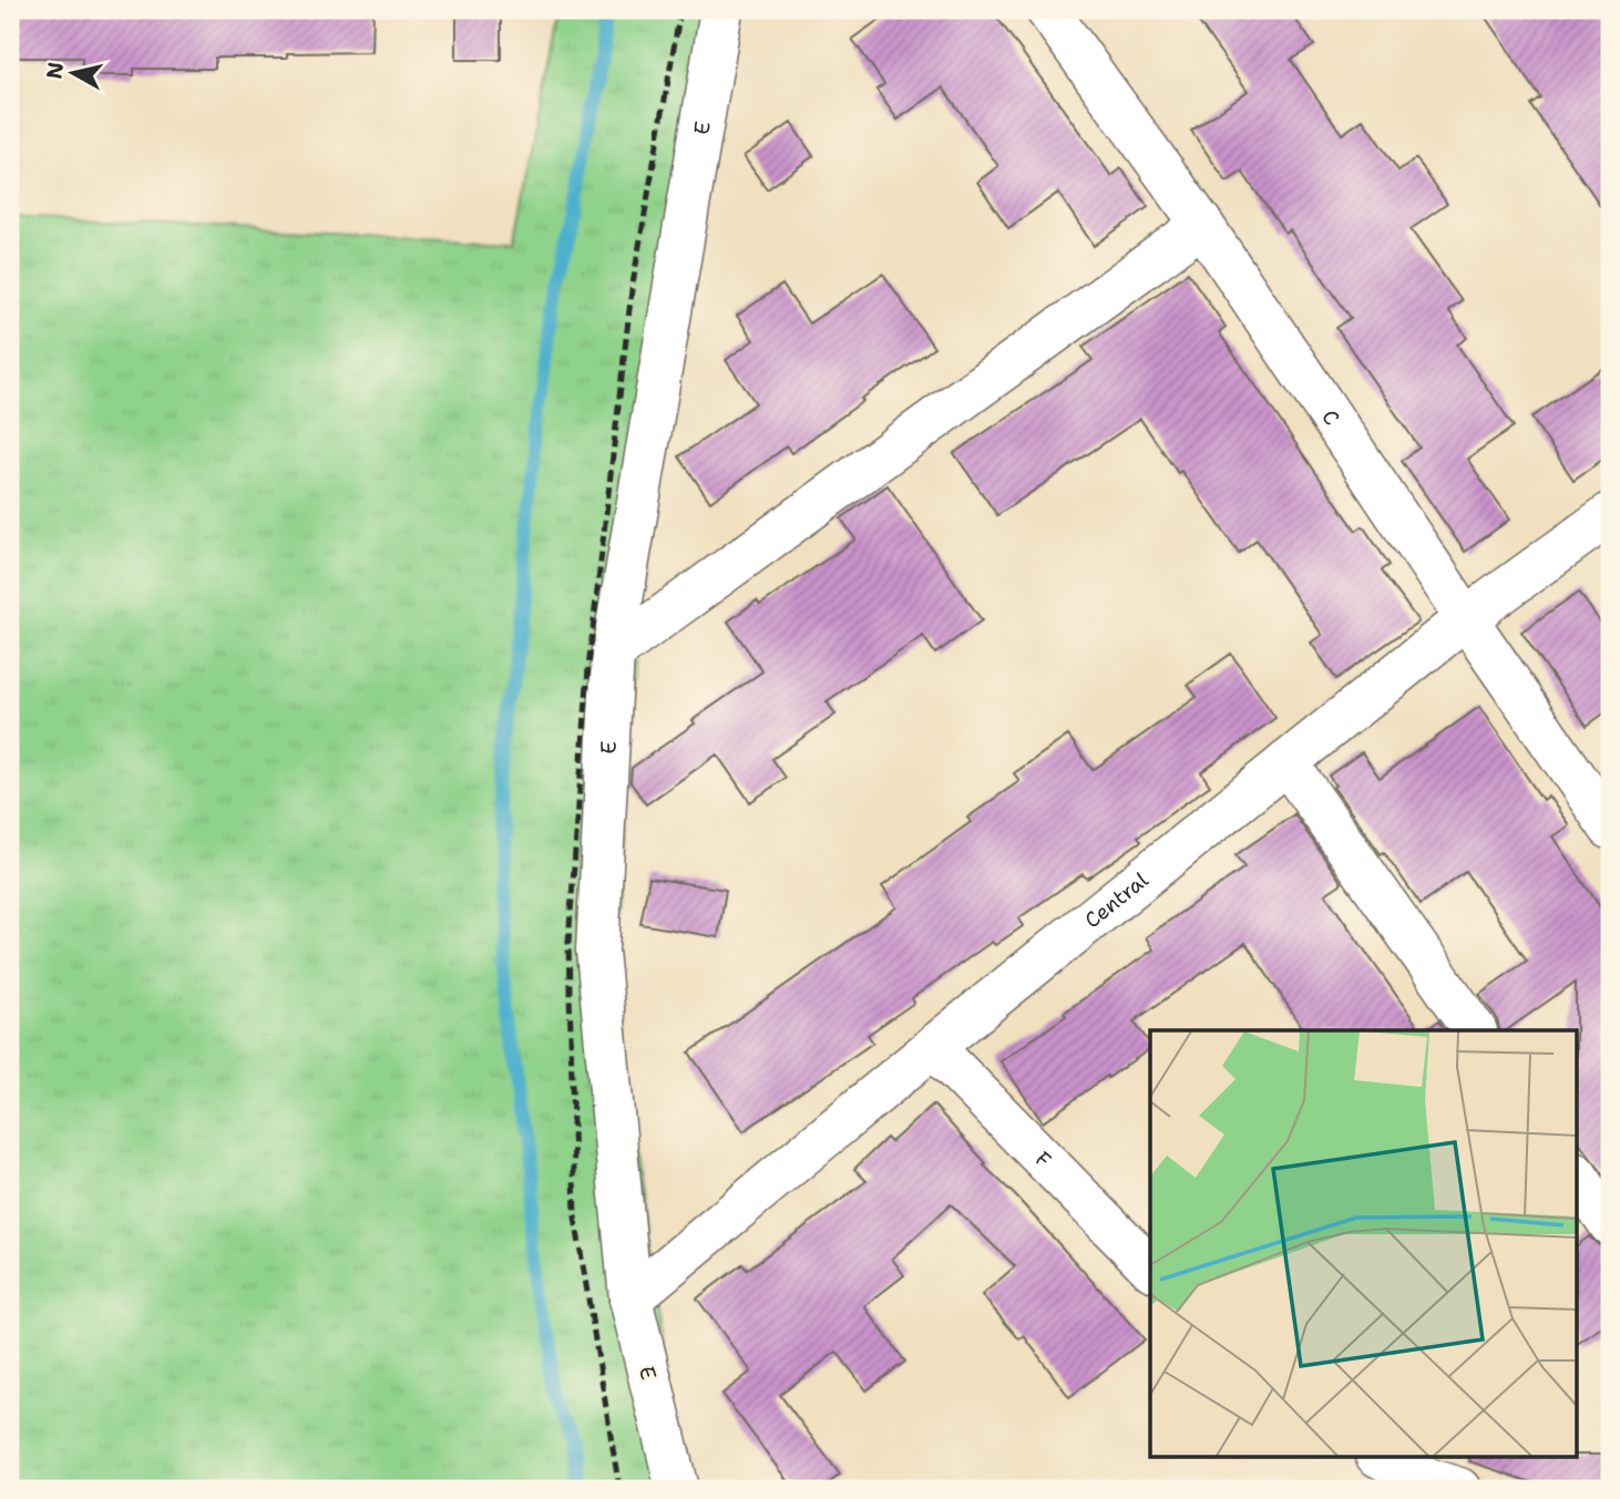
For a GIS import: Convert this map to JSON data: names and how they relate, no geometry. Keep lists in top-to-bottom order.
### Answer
{
  "streets": {
    "street": [
      "E",
      "C",
      "Central",
      "F"
    ]
  },
  "crossings": [
    ["E", "Central"],
    ["C", "Central"],
    ["Central", "F"]
  ],
  "north": "left"
}
